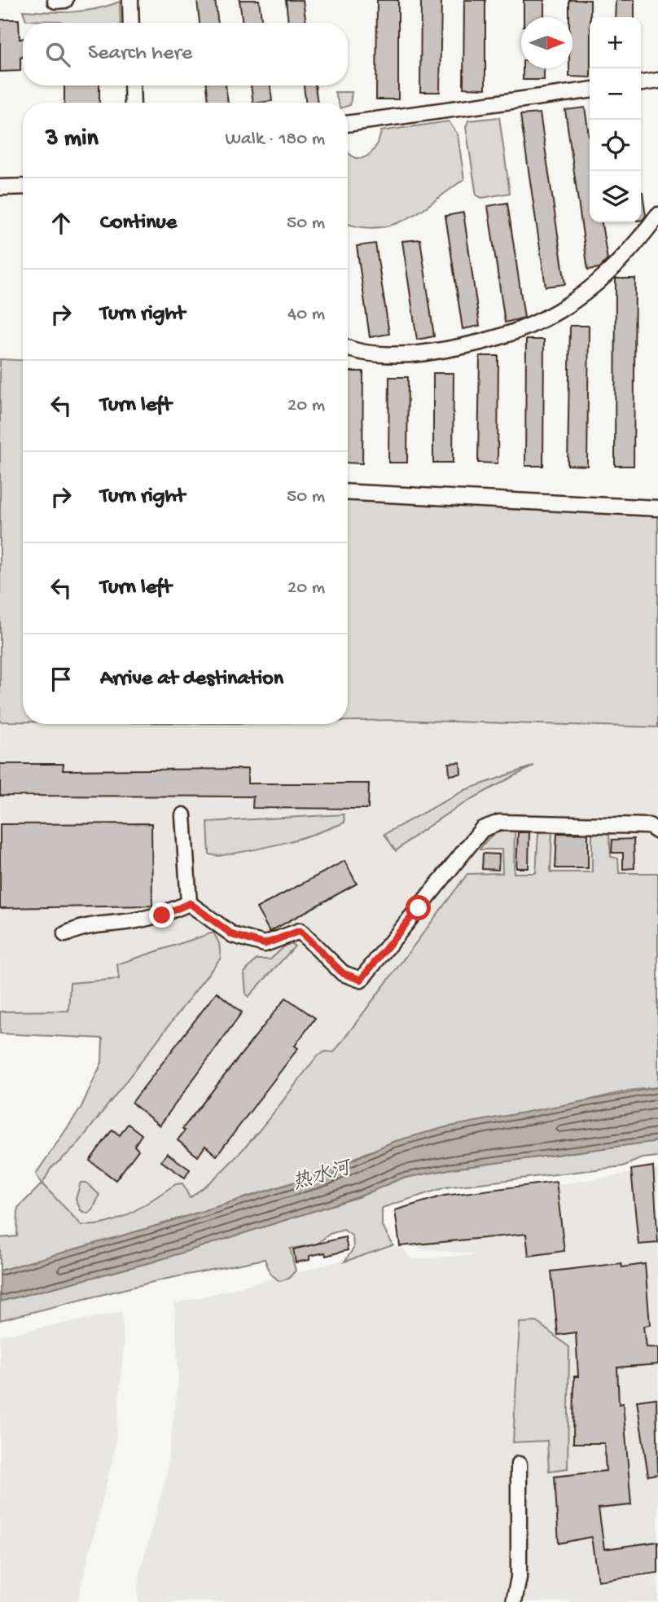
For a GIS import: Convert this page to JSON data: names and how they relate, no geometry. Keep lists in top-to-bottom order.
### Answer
{
  "water": ["热水河"],
  "north": "right",
  "page": {
    "map_buttons": ["+", "−"],
    "search": "Search here",
    "heading": ["3 min", "Walk · 180 m"],
    "list": [
      ["Continue", "50 m"],
      ["Turn right", "40 m"],
      ["Turn left", "20 m"],
      ["Turn right", "50 m"],
      ["Turn left", "20 m"],
      "Arrive at destination"
    ]
  }
}
